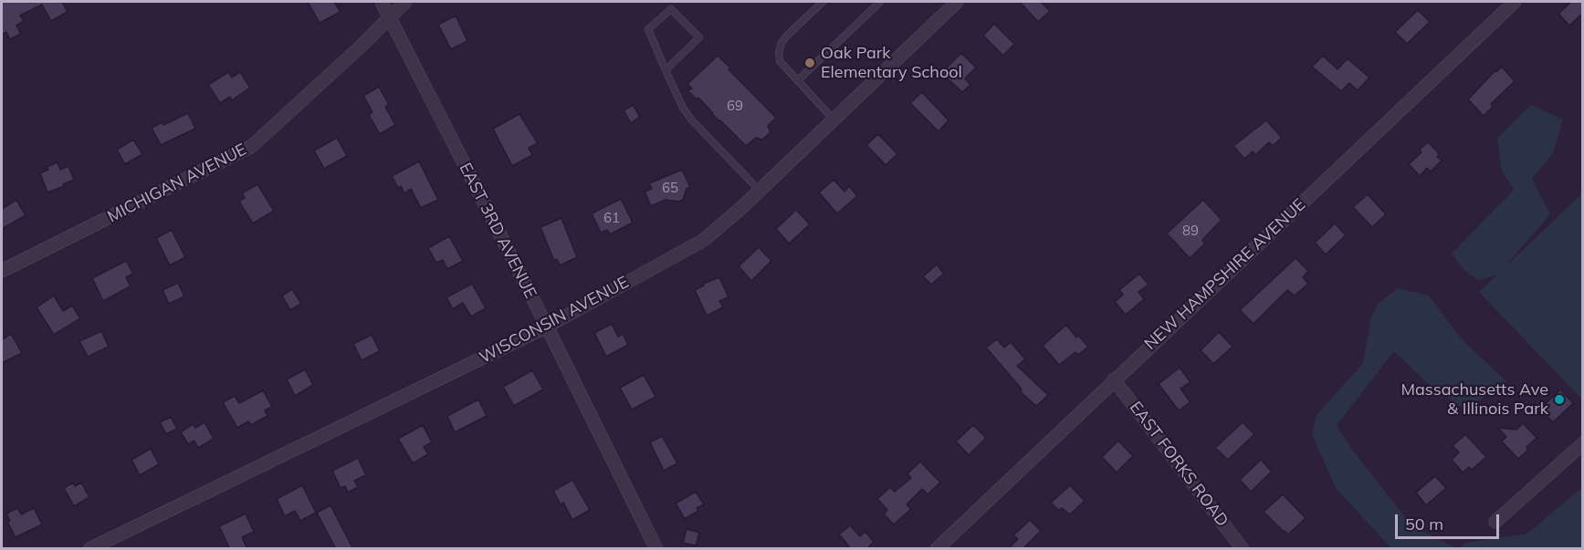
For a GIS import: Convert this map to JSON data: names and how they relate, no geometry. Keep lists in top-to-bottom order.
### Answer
{
  "streets": {
    "street": [
      "MICHIGAN AVENUE",
      "EAST 3RD AVENUE",
      "NEW HAMPSHIRE AVENUE",
      "WISCONSIN AVENUE",
      "EAST FORKS ROAD"
    ]
  },
  "crossings": [
    ["MICHIGAN AVENUE", "EAST 3RD AVENUE"],
    ["EAST 3RD AVENUE", "WISCONSIN AVENUE"],
    ["NEW HAMPSHIRE AVENUE", "EAST FORKS ROAD"]
  ],
  "places": ["Oak Park Elementary School", "Massachusetts Ave & Illinois Park"],
  "house_numbers": [
    "69",
    "65",
    "61",
    "89"
  ],
  "scale_bar": "50 m"
}
